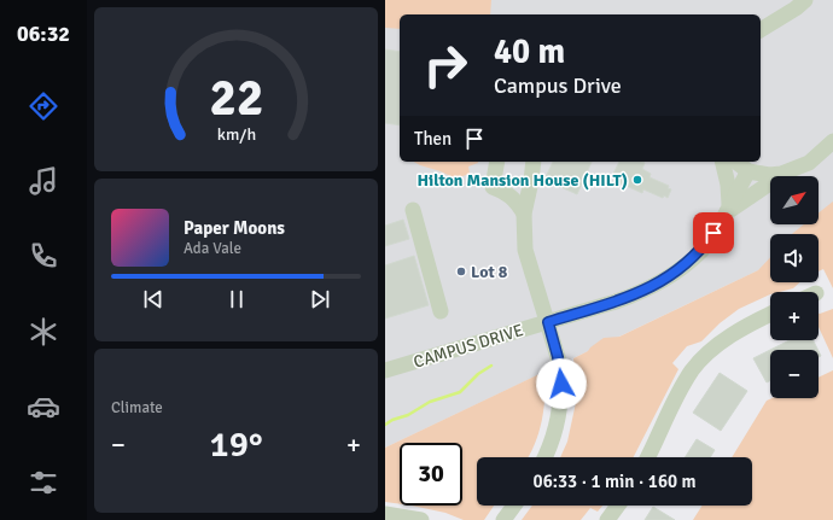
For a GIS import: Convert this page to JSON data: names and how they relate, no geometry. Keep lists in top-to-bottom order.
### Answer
{
  "streets": {
    "street": ["CAMPUS DRIVE"]
  },
  "places": ["Hilton Mansion House (HILT)", "Lot 8"],
  "north": "top right",
  "page": {
    "tabs": "06:32",
    "turn": ["40 m", "Campus Drive"],
    "then": "Then",
    "map_buttons": ["+", "−"],
    "song": ["Paper Moons", "Ada Vale"],
    "tile": "Climate",
    "heat": ["−", "19°", "+"],
    "limit": "30",
    "trip": "06:33 · 1 min · 160 m",
    "gauge": ["22", "km/h"]
  }
}
